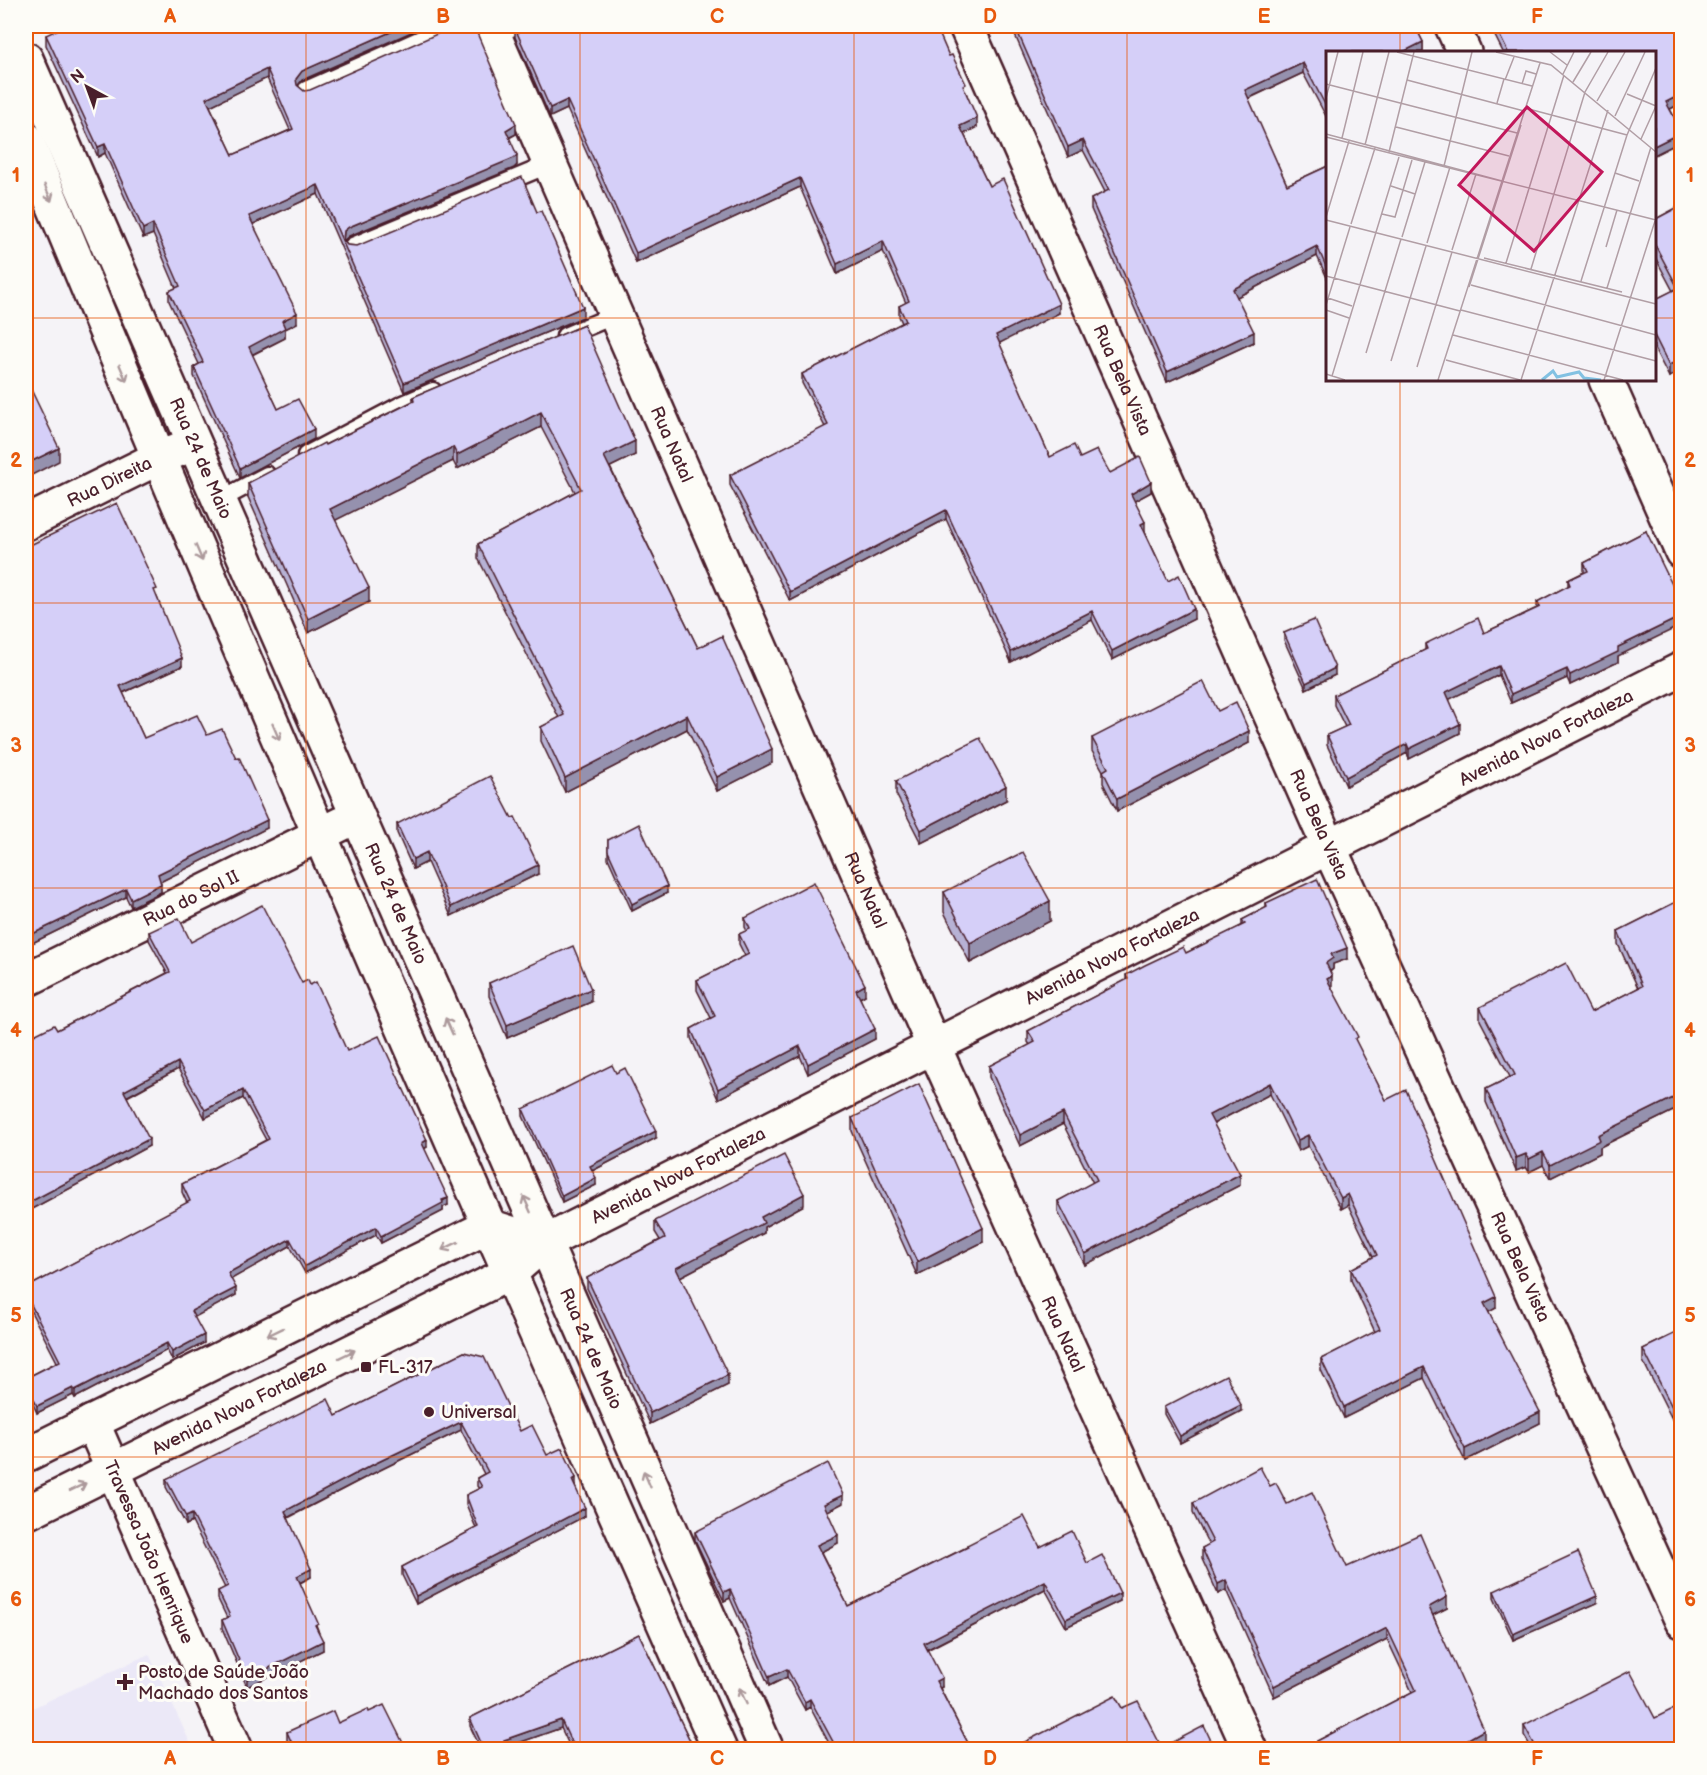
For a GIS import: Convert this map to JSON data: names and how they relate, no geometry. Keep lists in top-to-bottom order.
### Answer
{
  "streets": {
    "street": [
      "Rua Bela Vista",
      "Rua Natal",
      "Rua 24 de Maio",
      "Rua Direita",
      "Avenida Nova Fortaleza",
      "Rua do Sol II",
      "Travessa João Henrique"
    ]
  },
  "crossings": [
    ["Rua Bela Vista", "Avenida Nova Fortaleza"],
    ["Rua Natal", "Avenida Nova Fortaleza"],
    ["Rua 24 de Maio", "Rua Direita"],
    ["Rua 24 de Maio", "Avenida Nova Fortaleza"],
    ["Rua 24 de Maio", "Rua do Sol II"],
    ["Avenida Nova Fortaleza", "Travessa João Henrique"]
  ],
  "places": {
    "transit": ["FL-317"],
    "other": ["Universal"],
    "health": ["Posto de Saúde João Machado dos Santos"]
  },
  "north": "top left",
  "grid": {
    "columns": [
      "A",
      "B",
      "C",
      "D",
      "E",
      "F"
    ],
    "rows": [
      "1",
      "2",
      "3",
      "4",
      "5",
      "6"
    ]
  }
}
